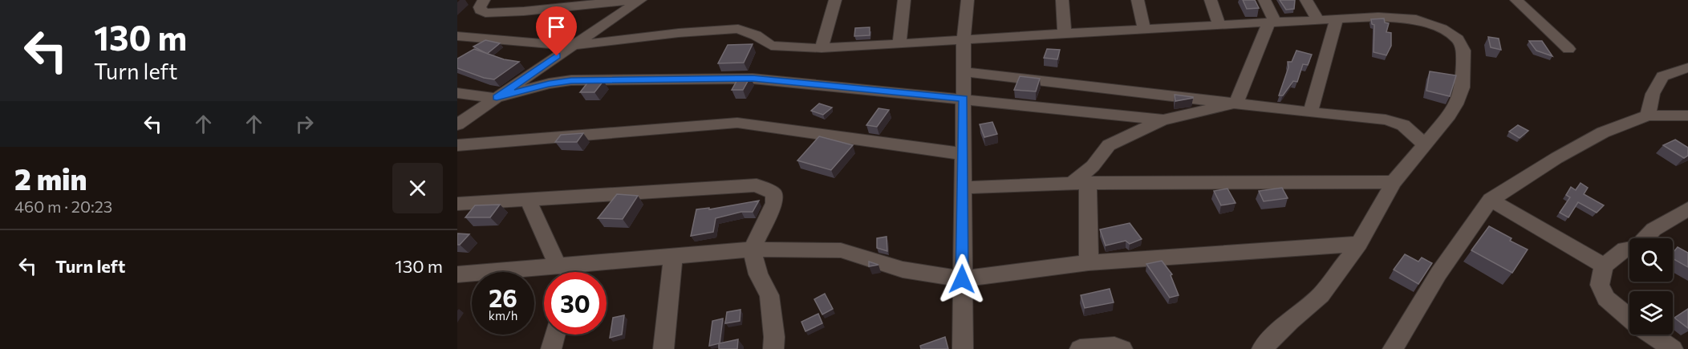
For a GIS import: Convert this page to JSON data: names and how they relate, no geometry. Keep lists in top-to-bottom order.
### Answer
{
  "page": {
    "turn": ["130 m", "Turn left"],
    "heading": ["2 min", "460 m · 20:23"],
    "list": [
      {
        "name": "Turn left",
        "value": "130 m"
      }
    ],
    "speed": "26 km/h",
    "limit": "30"
  }
}
